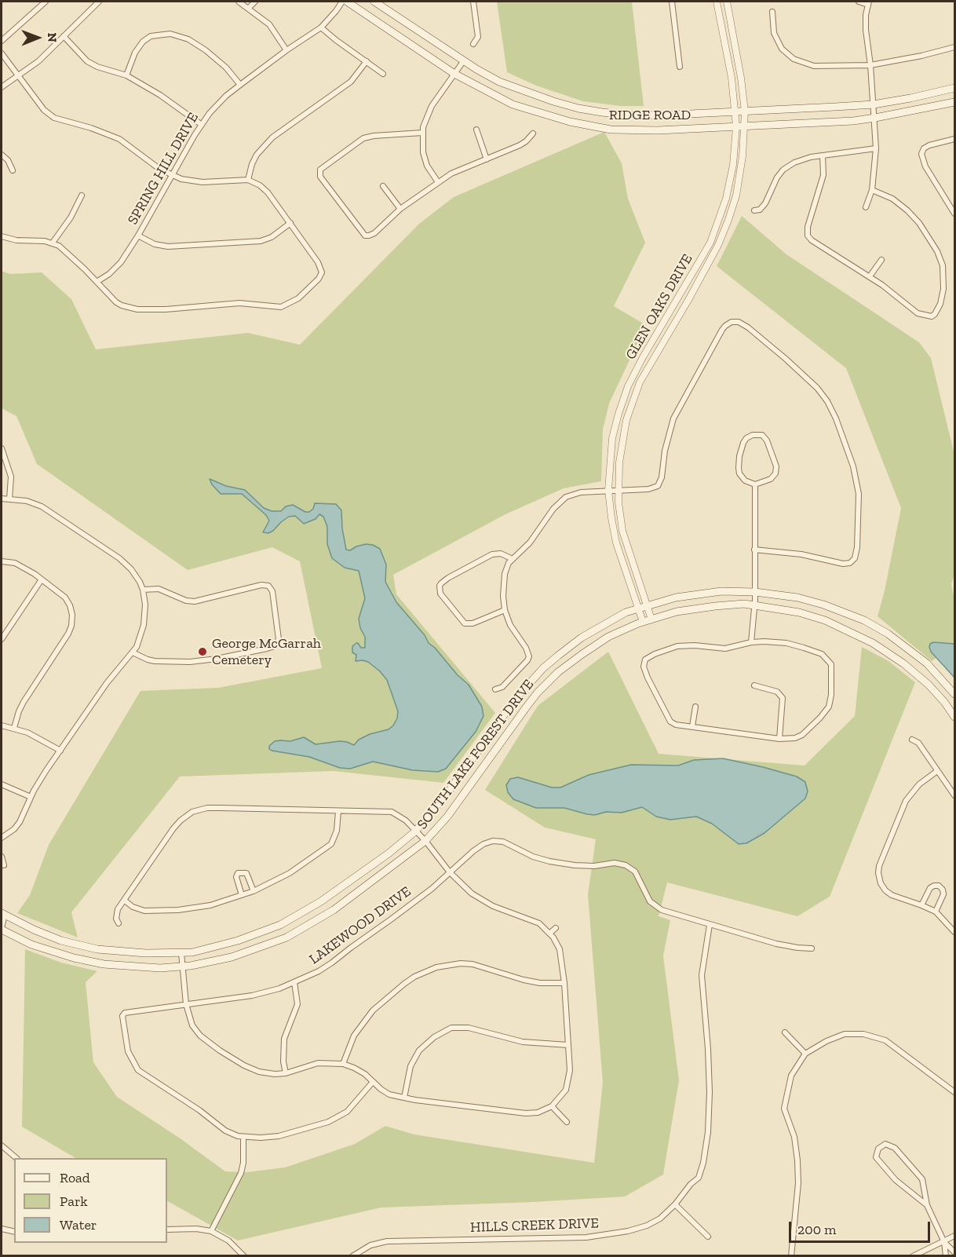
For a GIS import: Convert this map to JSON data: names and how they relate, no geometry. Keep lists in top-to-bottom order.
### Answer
{
  "streets": {
    "main road": ["RIDGE ROAD", "SOUTH LAKE FOREST DRIVE"],
    "street": [
      "SPRING HILL DRIVE",
      "GLEN OAKS DRIVE",
      "LAKEWOOD DRIVE",
      "HILLS CREEK DRIVE"
    ]
  },
  "crossings": [
    ["RIDGE ROAD", "GLEN OAKS DRIVE"],
    ["GLEN OAKS DRIVE", "SOUTH LAKE FOREST DRIVE"],
    ["LAKEWOOD DRIVE", "HILLS CREEK DRIVE"]
  ],
  "places": ["George McGarrah Cemetery"],
  "legend": ["Road", "Park", "Water"],
  "scale_bar": "200 m",
  "north": "right"
}
